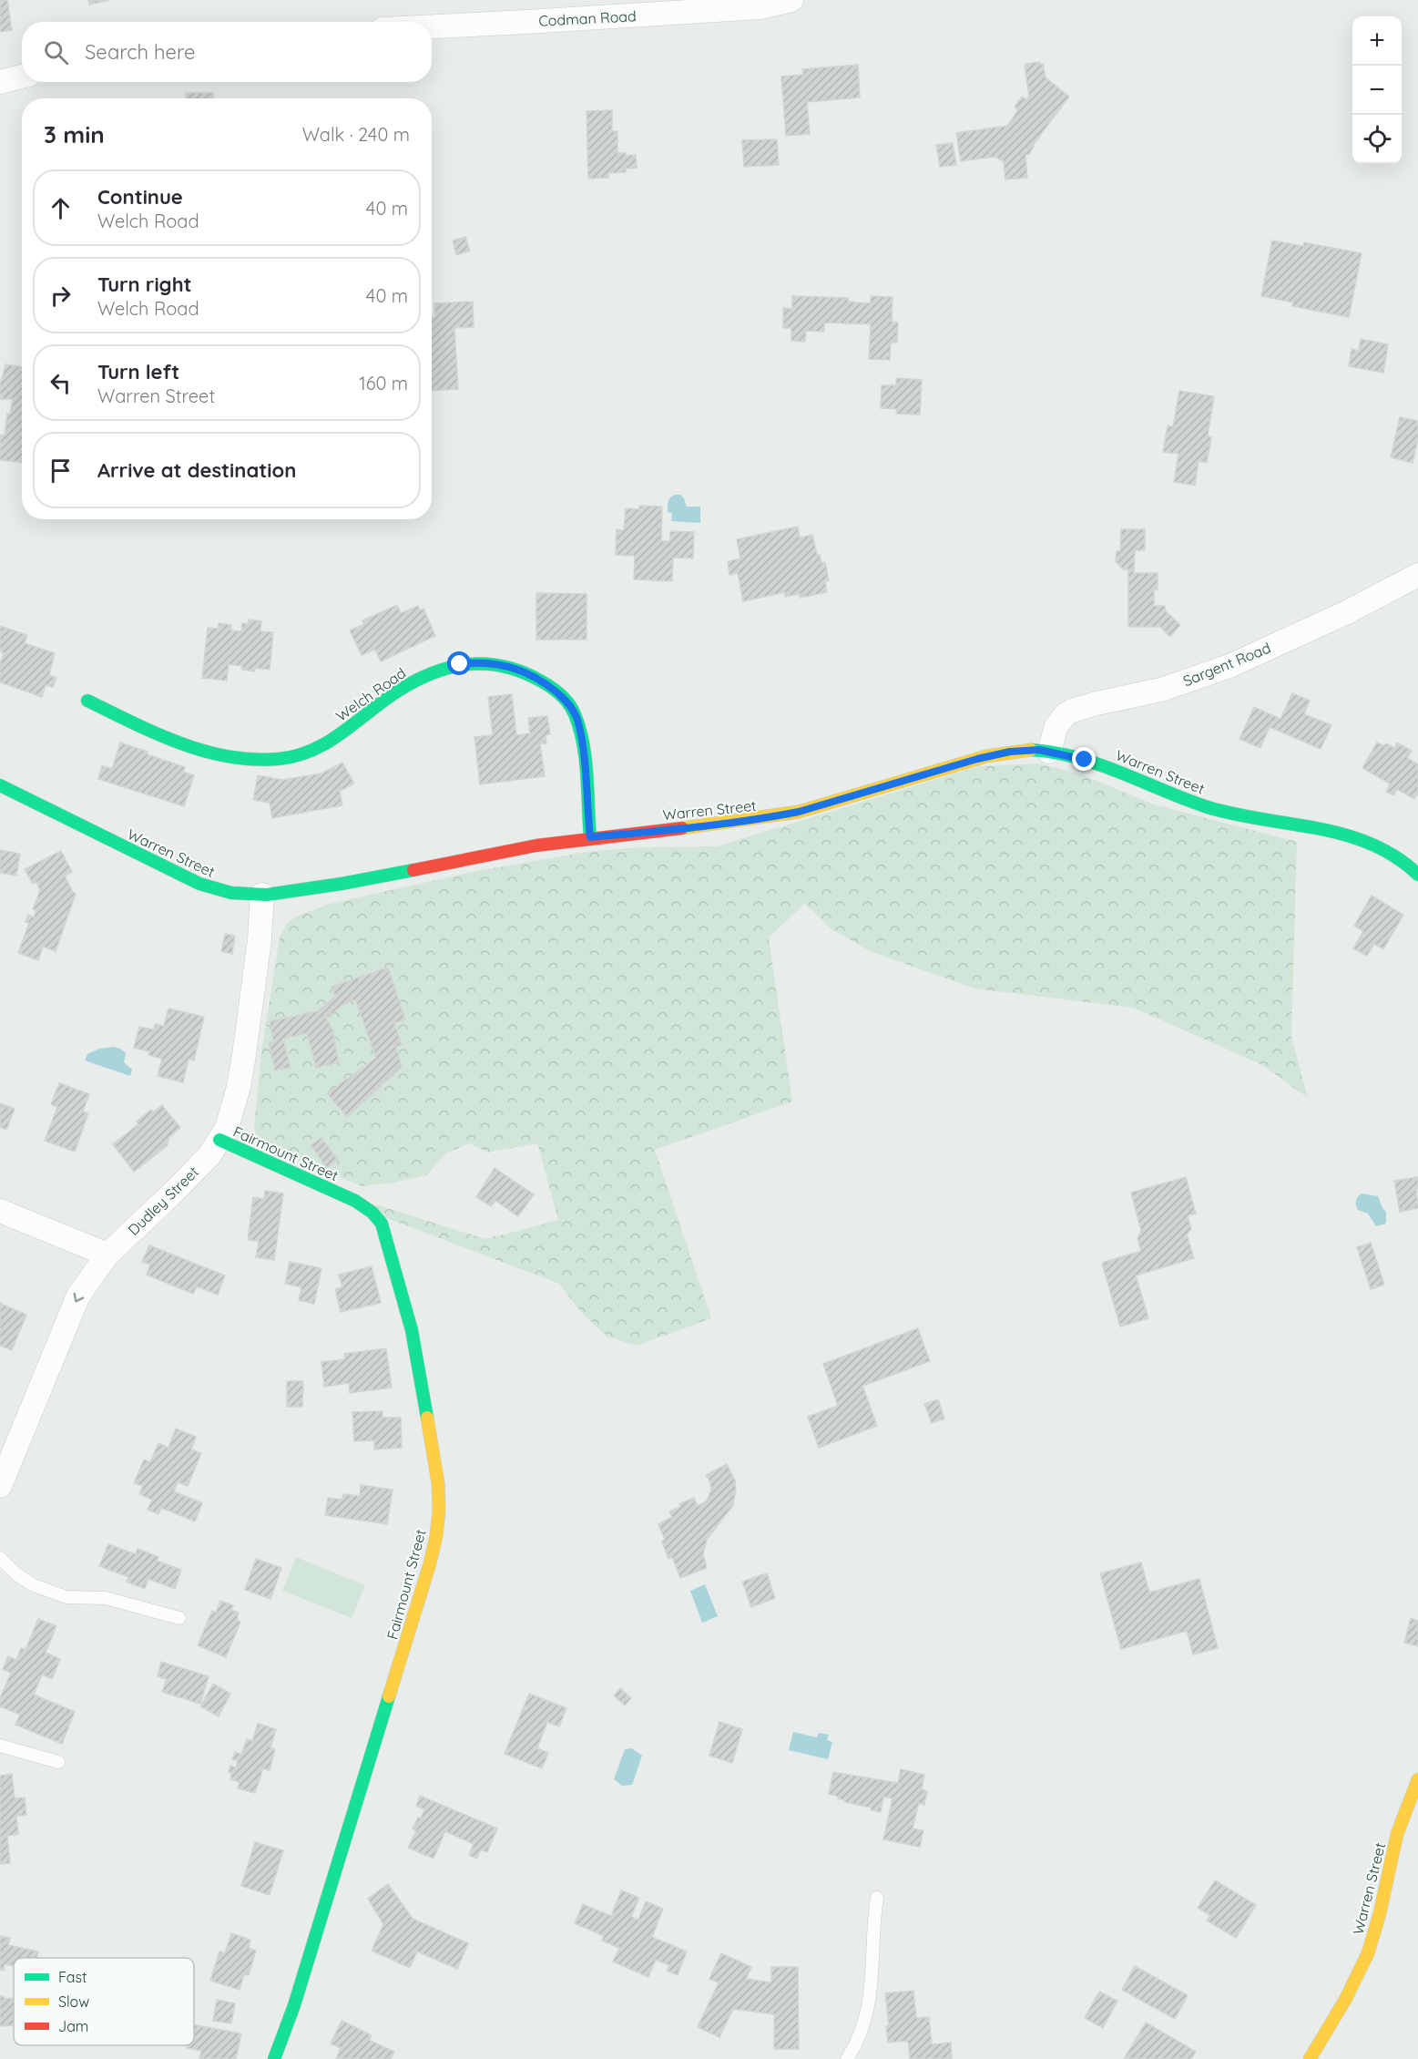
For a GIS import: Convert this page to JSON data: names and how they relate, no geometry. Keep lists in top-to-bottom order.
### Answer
{
  "streets": {
    "street": [
      "Codman Road",
      "Sargent Road",
      "Welch Road",
      "Warren Street",
      "Fairmount Street",
      "Dudley Street"
    ]
  },
  "crossings": [
    ["Sargent Road", "Warren Street"],
    ["Welch Road", "Warren Street"],
    ["Warren Street", "Dudley Street"],
    ["Fairmount Street", "Dudley Street"]
  ],
  "one_way": ["Dudley Street"],
  "legend": ["Fast", "Slow", "Jam"],
  "page": {
    "map_buttons": ["+", "−"],
    "search": "Search here",
    "heading": ["3 min", "Walk · 240 m"],
    "list": [
      ["Continue", "Welch Road", "40 m"],
      ["Turn right", "Welch Road", "40 m"],
      ["Turn left", "Warren Street", "160 m"],
      "Arrive at destination"
    ]
  }
}
